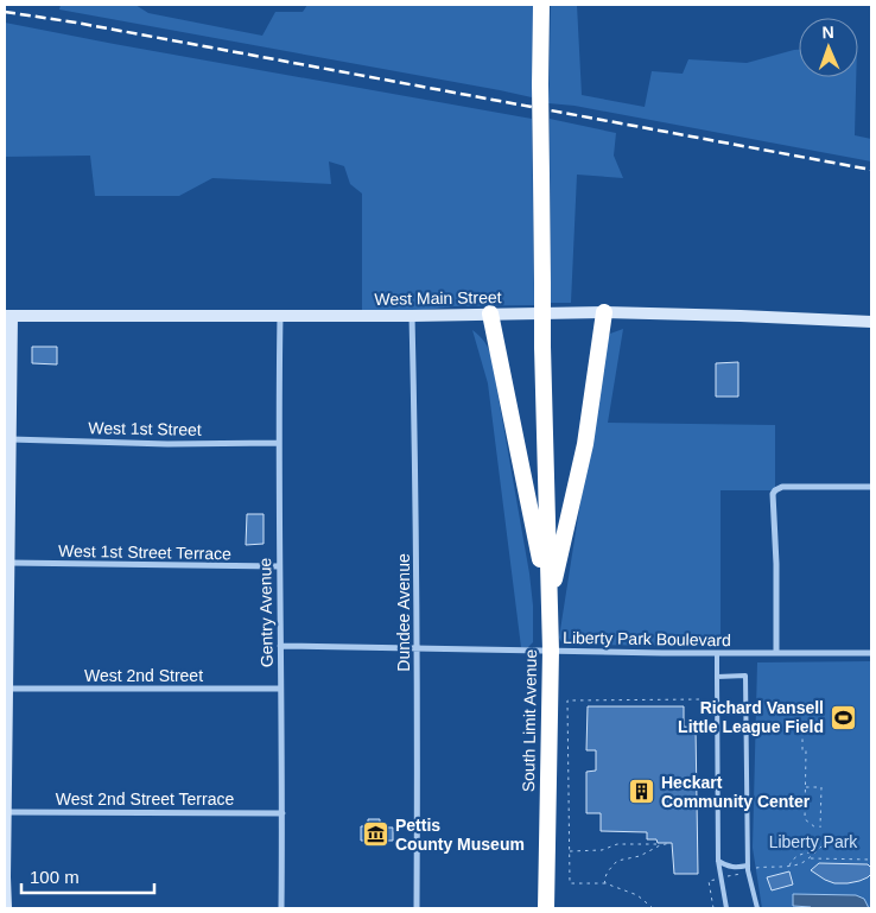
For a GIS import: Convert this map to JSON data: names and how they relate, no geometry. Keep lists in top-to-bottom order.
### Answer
{
  "streets": {
    "highway": ["South Limit Avenue"],
    "main road": ["West Main Street"],
    "street": [
      "West 1st Street",
      "West 1st Street Terrace",
      "Gentry Avenue",
      "Dundee Avenue",
      "Liberty Park Boulevard",
      "West 2nd Street",
      "West 2nd Street Terrace"
    ]
  },
  "crossings": [
    ["West Main Street", "Gentry Avenue"],
    ["West Main Street", "Dundee Avenue"],
    ["West 1st Street", "Gentry Avenue"],
    ["West 1st Street Terrace", "Gentry Avenue"],
    ["Gentry Avenue", "Liberty Park Boulevard"],
    ["Gentry Avenue", "West 2nd Street"],
    ["Gentry Avenue", "West 2nd Street Terrace"],
    ["Dundee Avenue", "Liberty Park Boulevard"],
    ["Liberty Park Boulevard", "South Limit Avenue"]
  ],
  "parks": ["Liberty Park"],
  "places": {
    "sports": ["Richard Vansell Little League Field"],
    "building": ["Heckart Community Center"],
    "museum": ["Pettis County Museum"]
  },
  "scale_bar": "100 m",
  "north": "top"
}
